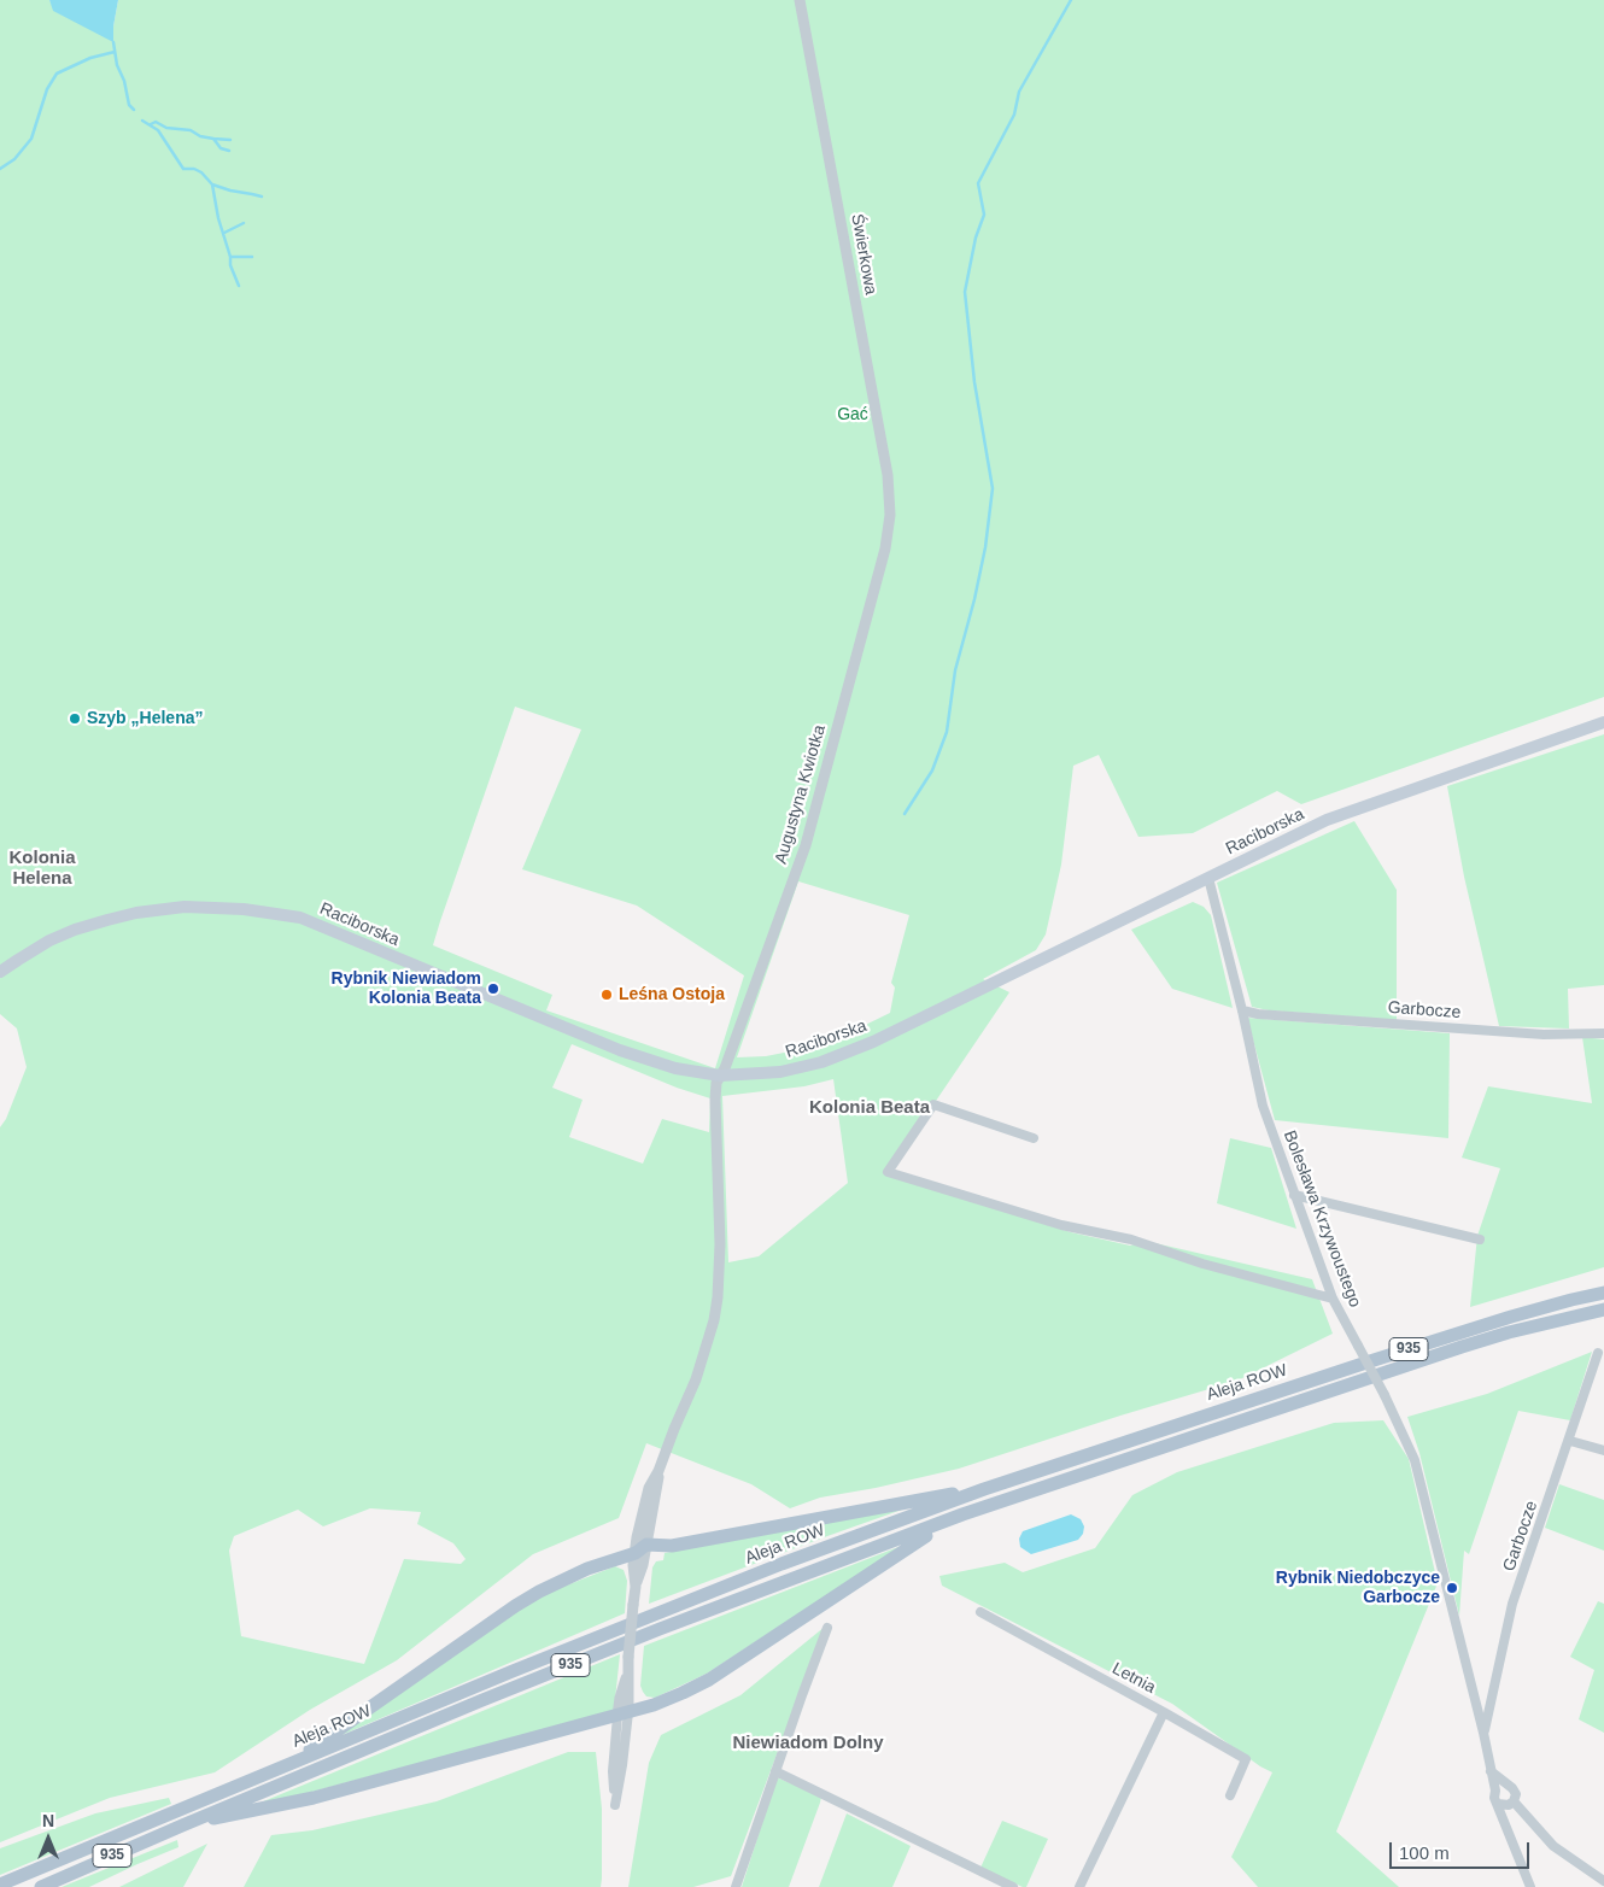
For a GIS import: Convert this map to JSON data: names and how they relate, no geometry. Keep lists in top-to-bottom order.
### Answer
{
  "streets": {
    "main road": ["Raciborska", "935", "Aleja ROW"],
    "street": [
      "Świerkowa",
      "Augustyna Kwiotka",
      "Garbocze",
      "Bolesława Krzywoustego",
      "Letnia"
    ]
  },
  "crossings": [
    ["Świerkowa", "Augustyna Kwiotka"],
    ["Augustyna Kwiotka", "Raciborska"],
    ["Raciborska", "Bolesława Krzywoustego"],
    ["Garbocze", "Bolesława Krzywoustego"]
  ],
  "districts": ["Kolonia Helena", "Kolonia Beata", "Niewiadom Dolny"],
  "parks": ["Gać"],
  "places": [
    "Szyb „Helena”",
    "Rybnik Niewiadom Kolonia Beata",
    "Leśna Ostoja",
    "Rybnik Niedobczyce Garbocze"
  ],
  "scale_bar": "100 m",
  "north": "top"
}
